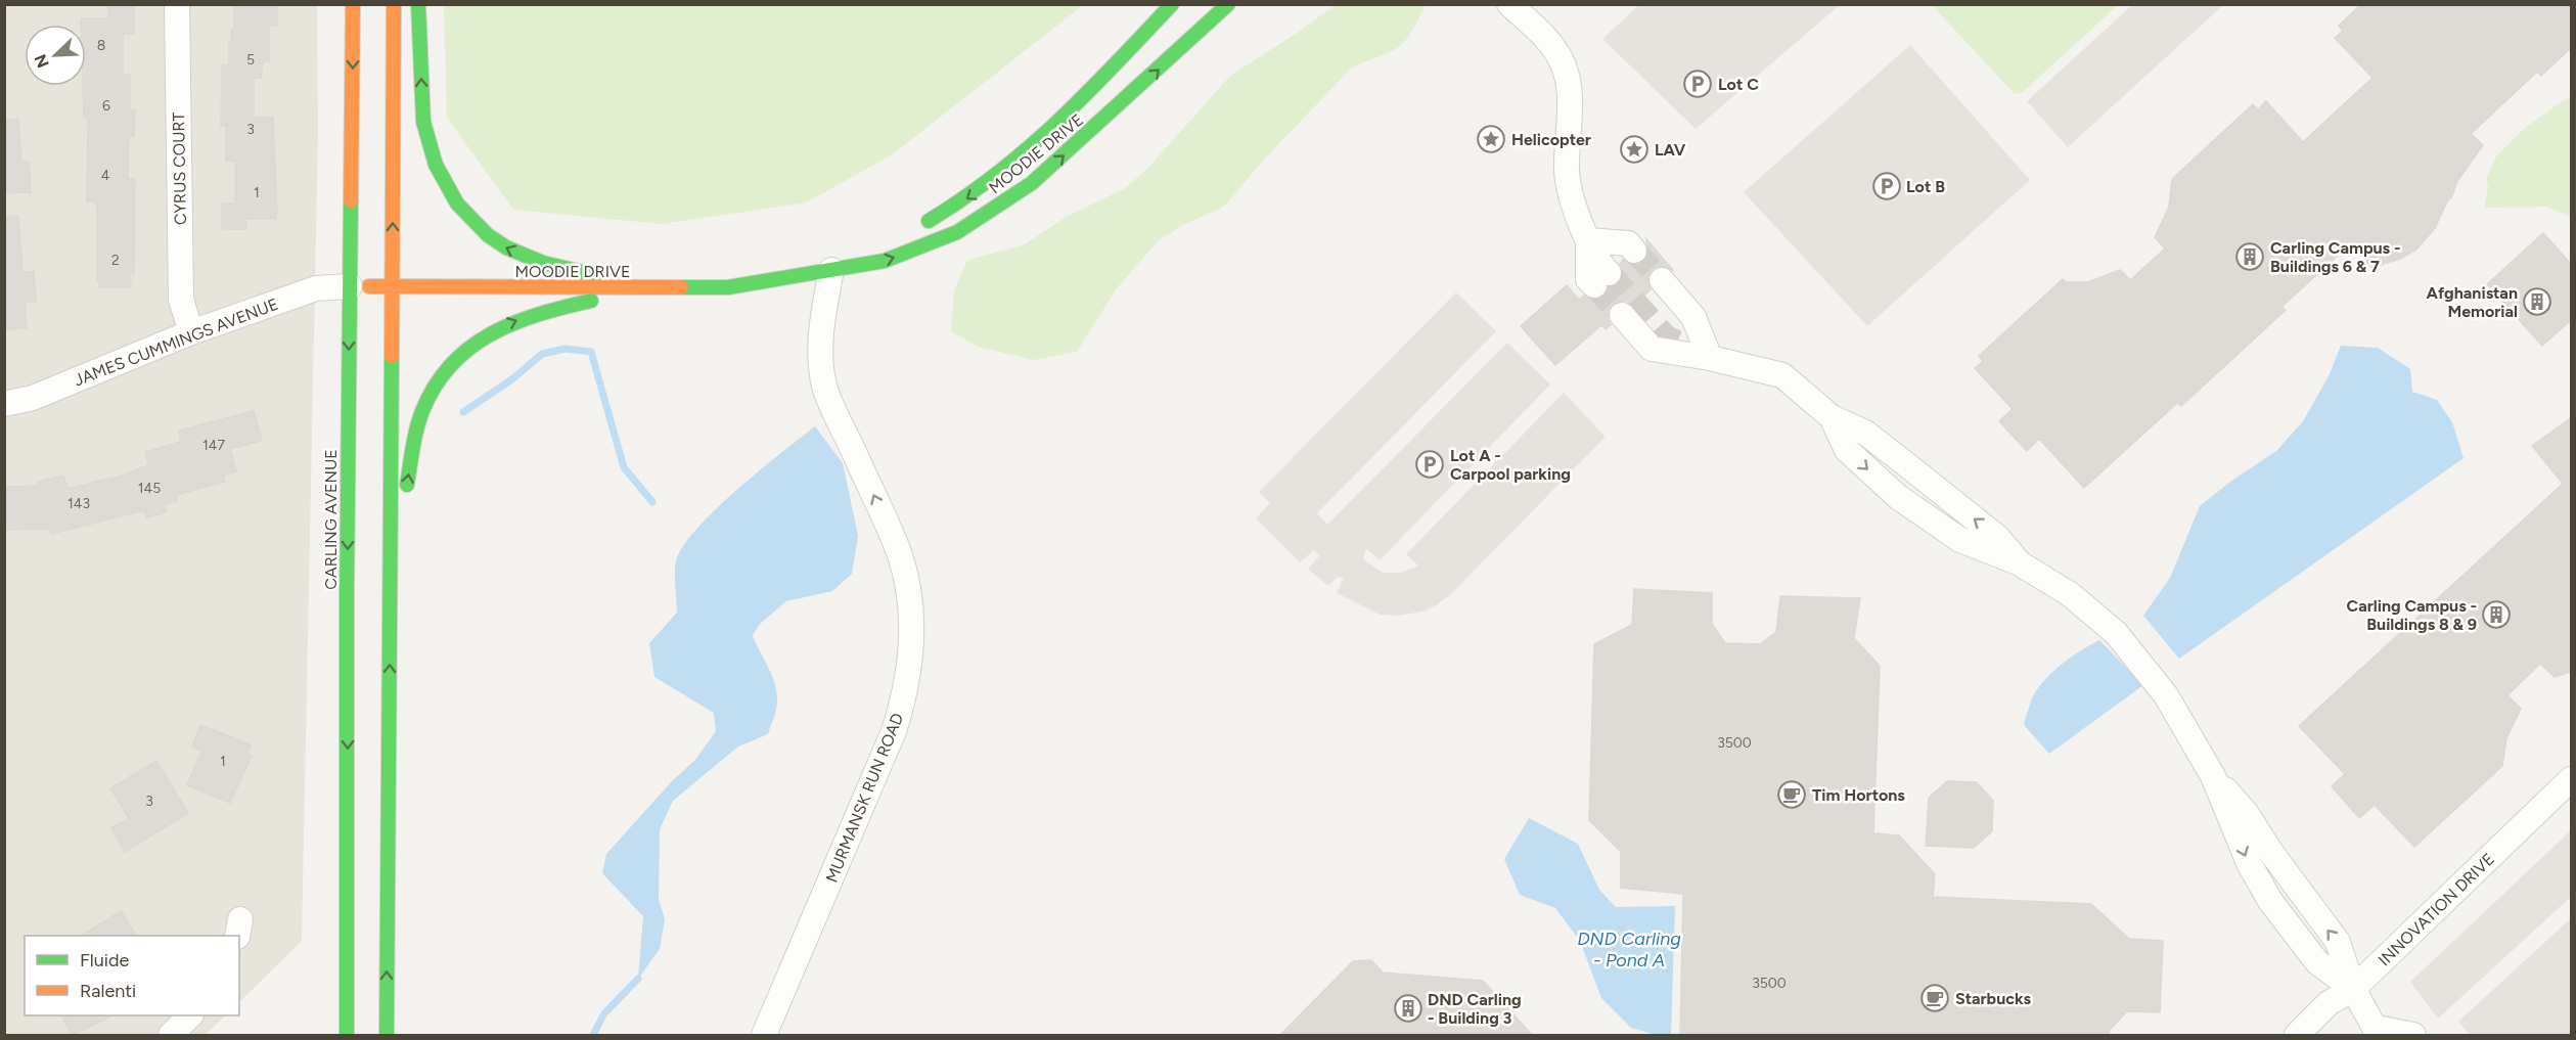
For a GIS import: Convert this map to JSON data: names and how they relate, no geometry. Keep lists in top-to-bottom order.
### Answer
{
  "streets": {
    "main road": ["MOODIE DRIVE", "CARLING AVENUE"],
    "street": [
      "CYRUS COURT",
      "JAMES CUMMINGS AVENUE",
      "MURMANSK RUN ROAD",
      "INNOVATION DRIVE"
    ]
  },
  "crossings": [
    ["MOODIE DRIVE", "JAMES CUMMINGS AVENUE"],
    ["MOODIE DRIVE", "CARLING AVENUE"],
    ["MOODIE DRIVE", "MURMANSK RUN ROAD"],
    ["CYRUS COURT", "JAMES CUMMINGS AVENUE"],
    ["JAMES CUMMINGS AVENUE", "CARLING AVENUE"]
  ],
  "one_way": ["MURMANSK RUN ROAD"],
  "water": ["DND Carling - Pond A"],
  "places": {
    "parking": ["Lot C", "Lot B", "Lot A - Carpool parking"],
    "place": ["Helicopter", "LAV"],
    "building": [
      "Carling Campus - Buildings 6 & 7",
      "Afghanistan Memorial",
      "Carling Campus - Buildings 8 & 9",
      "DND Carling - Building 3"
    ],
    "cafe": ["Tim Hortons", "Starbucks"]
  },
  "house_numbers": [
    "8",
    "5",
    "6",
    "3",
    "4",
    "1",
    "2",
    "147",
    "145",
    "143",
    "3500",
    "1",
    "3",
    "3500"
  ],
  "legend": ["Fluide", "Ralenti"],
  "north": "bottom left"
}
